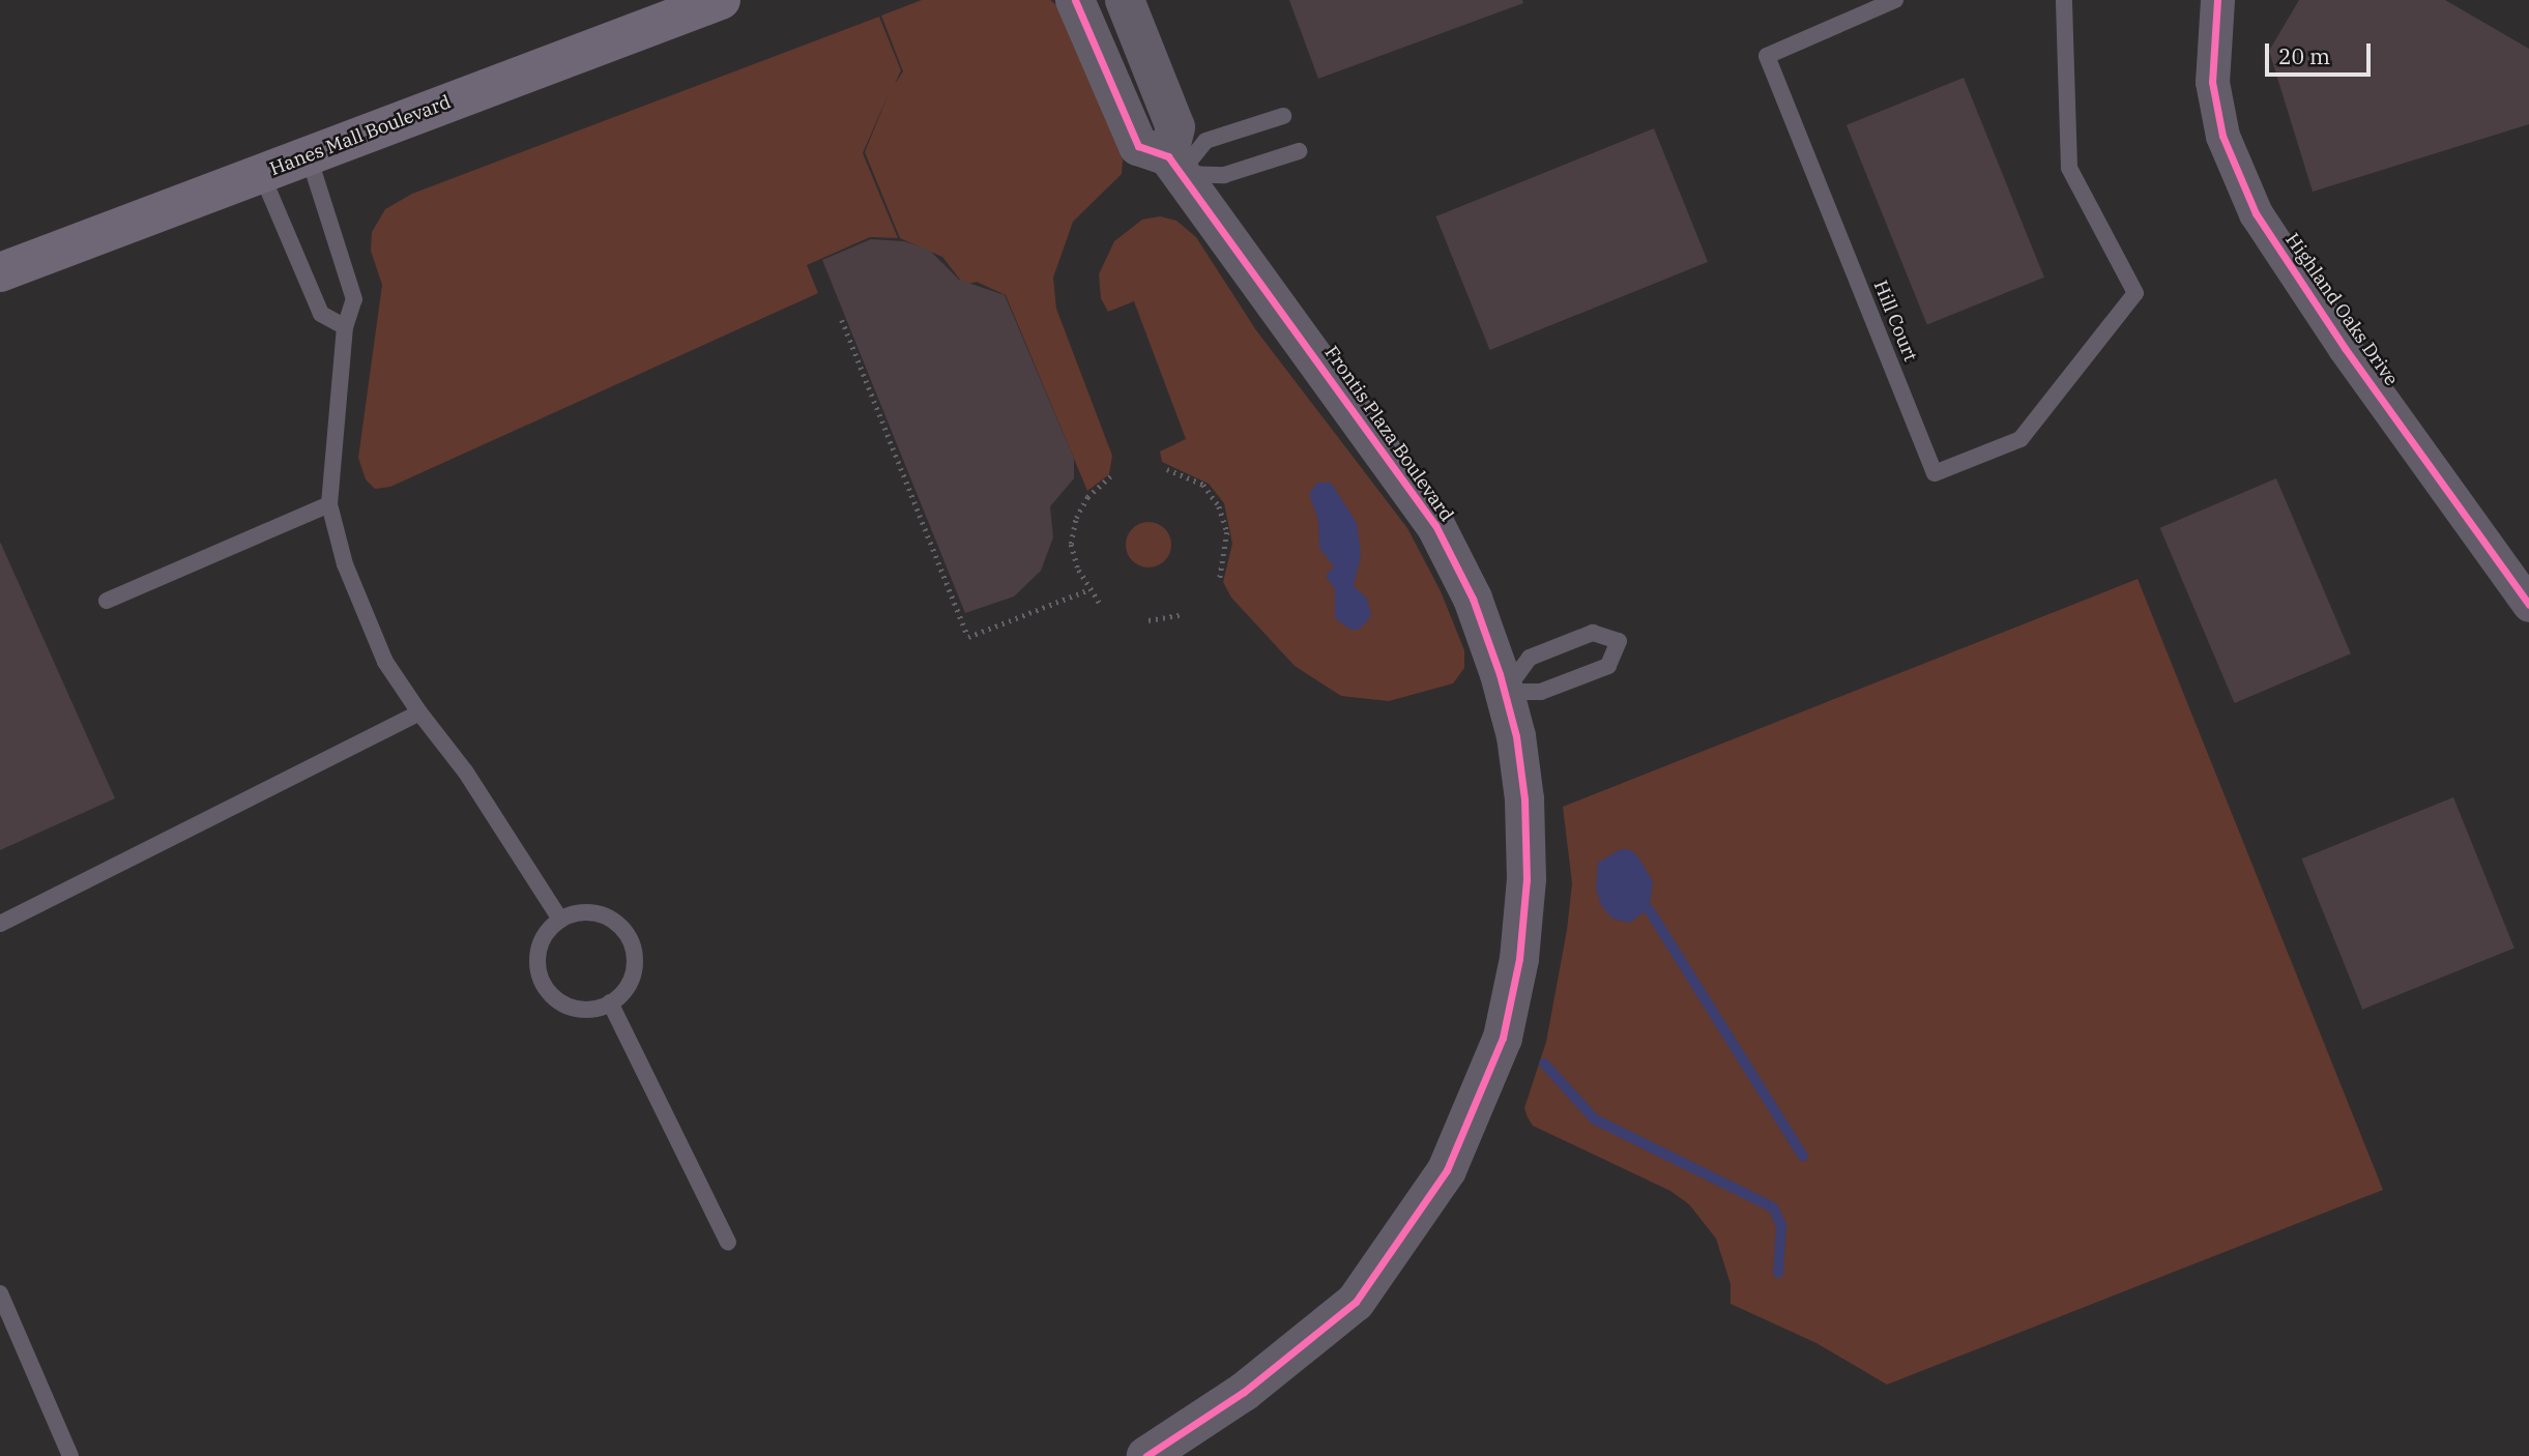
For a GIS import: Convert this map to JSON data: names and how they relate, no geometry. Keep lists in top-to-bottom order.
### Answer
{
  "streets": {
    "main road": ["Hanes Mall Boulevard"],
    "street": ["Highland Oaks Drive", "Frontis Plaza Boulevard"],
    "lane": ["Hill Court"]
  },
  "scale_bar": "20 m"
}
